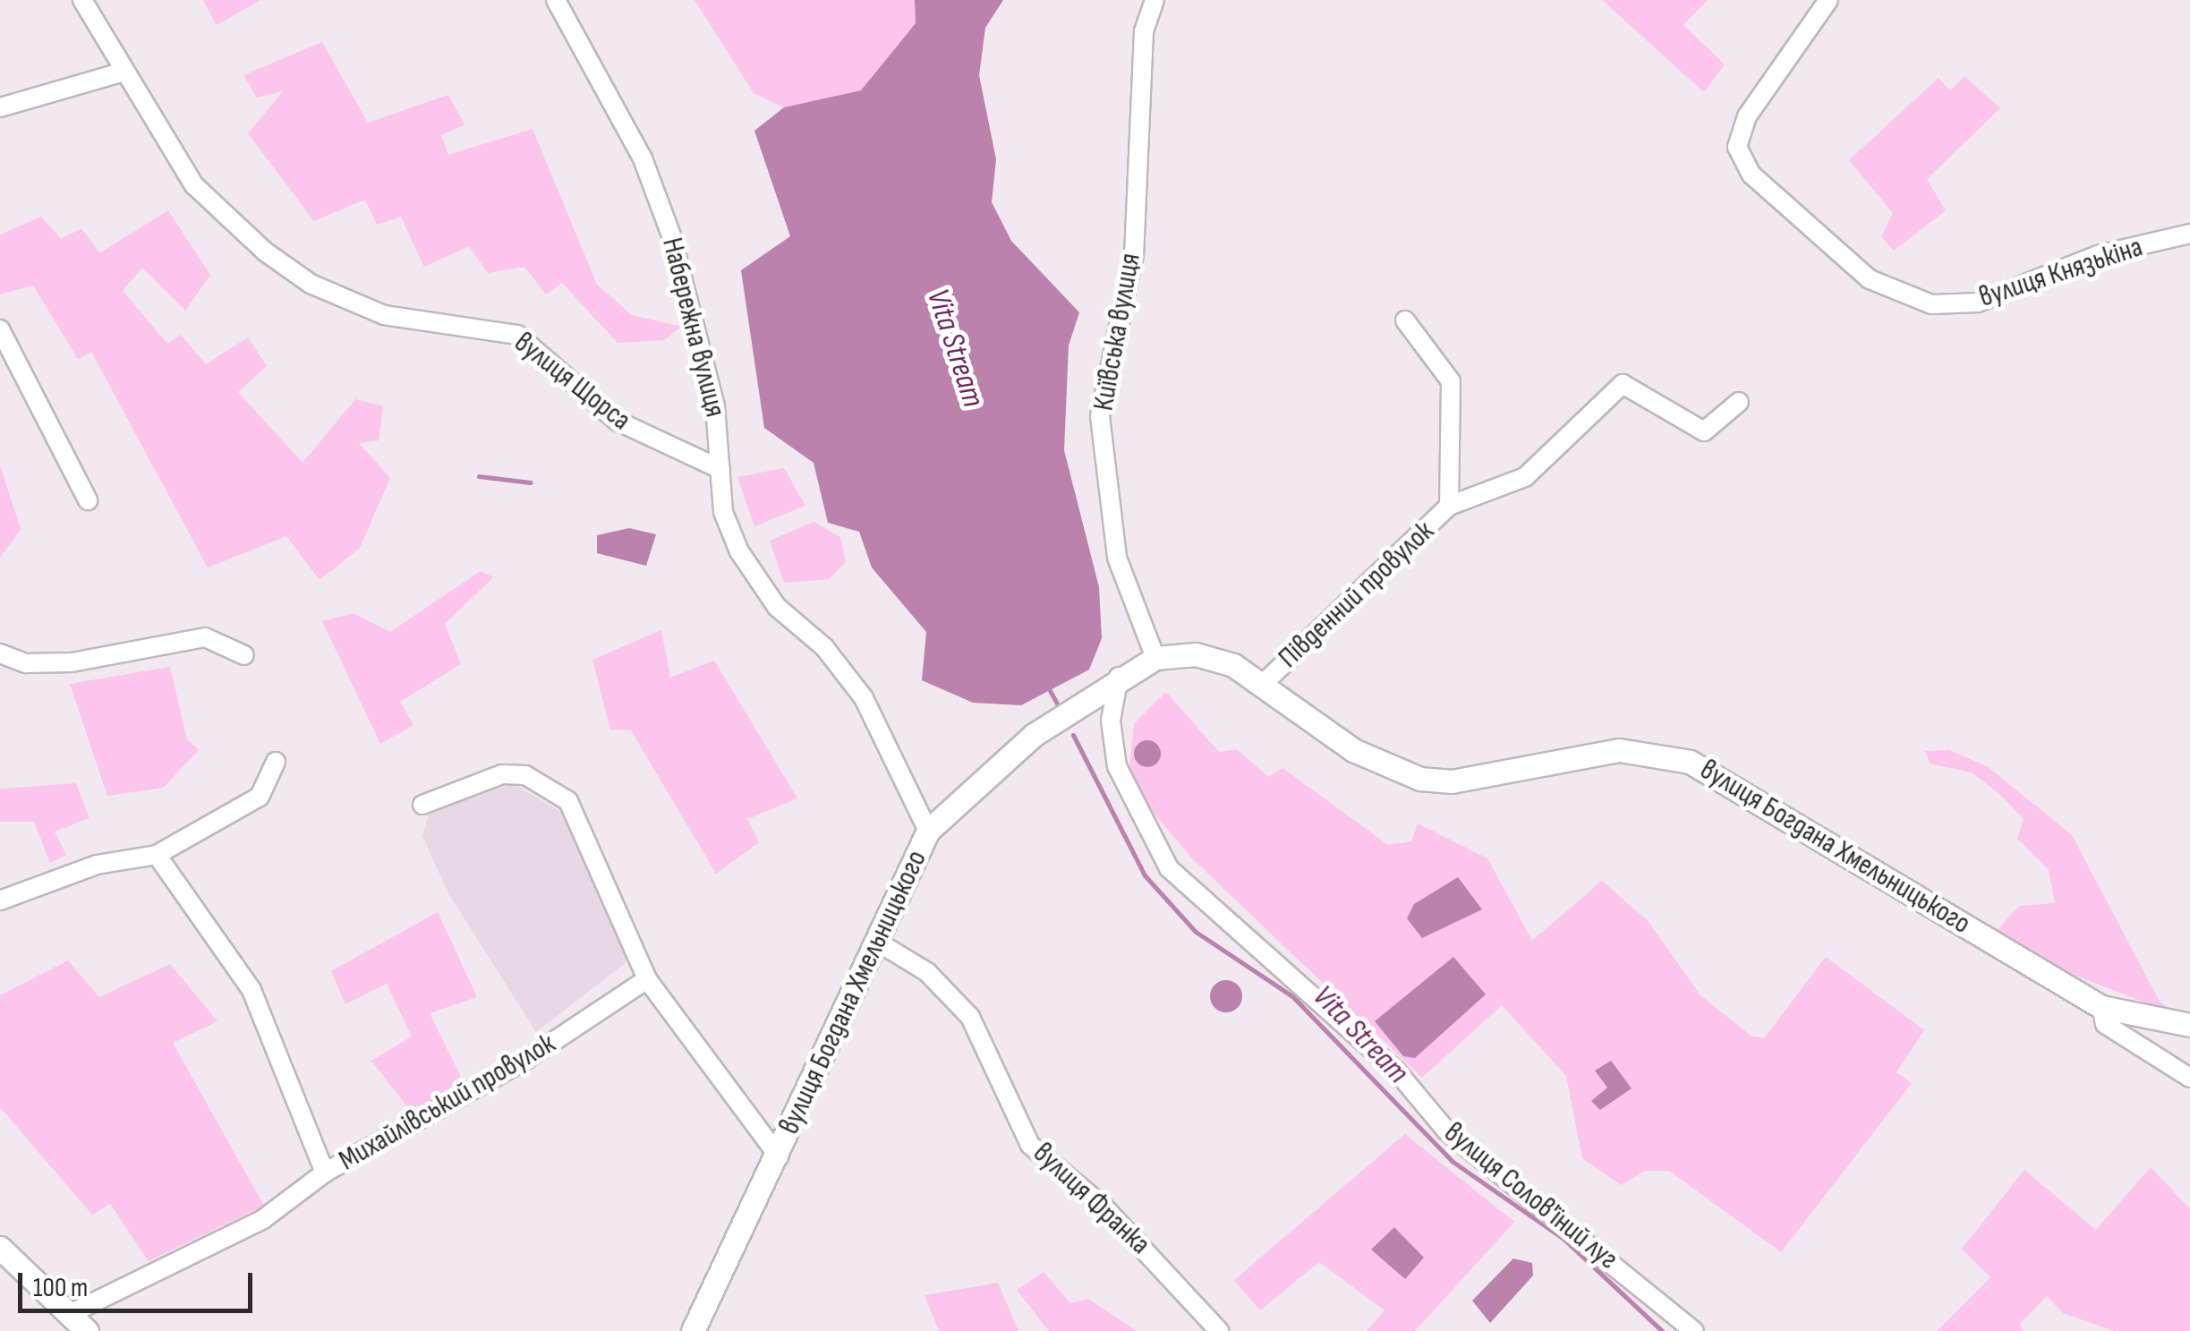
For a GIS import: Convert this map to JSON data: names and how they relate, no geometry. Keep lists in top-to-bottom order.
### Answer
{
  "streets": {
    "street": [
      "вулиця Князькіна",
      "Набережна вулиця",
      "Київська вулиця",
      "вулиця Щорса",
      "Південний провулок",
      "вулиця Богдана Хмельницького",
      "Михайлівський провулок",
      "вулиця Солов'їний луг",
      "вулиця Франка"
    ]
  },
  "crossings": [
    ["Набережна вулиця", "вулиця Щорса"],
    ["Набережна вулиця", "вулиця Богдана Хмельницького"],
    ["Київська вулиця", "вулиця Богдана Хмельницького"],
    ["Південний провулок", "вулиця Богдана Хмельницького"],
    ["вулиця Богдана Хмельницького", "вулиця Солов'їний луг"],
    ["вулиця Богдана Хмельницького", "вулиця Франка"]
  ],
  "water": ["Vita Stream"],
  "scale_bar": "100 m"
}
